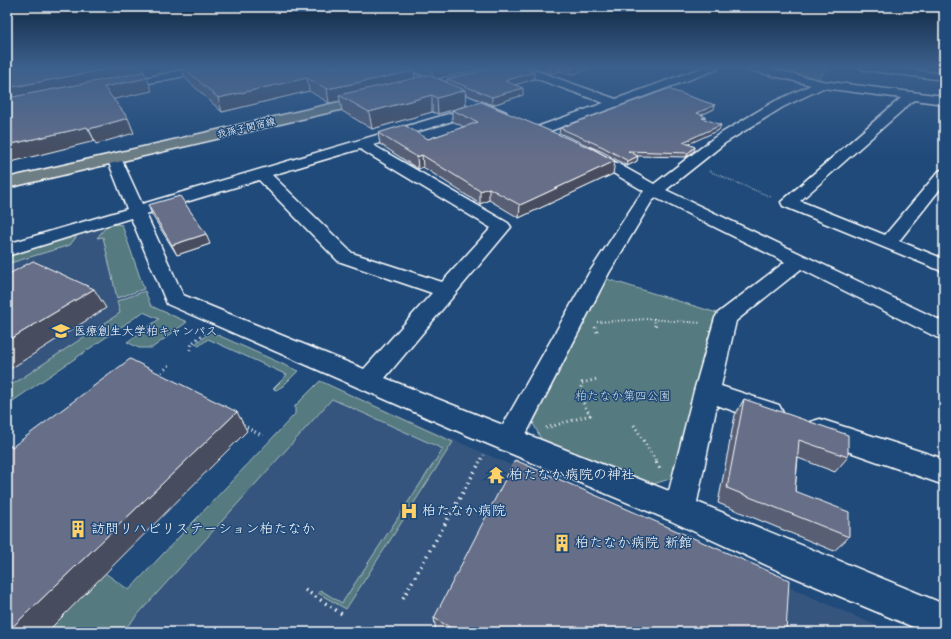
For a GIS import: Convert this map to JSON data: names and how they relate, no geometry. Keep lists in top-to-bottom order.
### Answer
{
  "streets": {
    "main road": ["我孫子関宿線"]
  },
  "parks": ["柏たなか第四公園"],
  "places": {
    "school or university": ["医療創生大学柏キャンパス"],
    "temple": ["柏たなか病院の神社"],
    "hospital": ["柏たなか病院"],
    "building": ["訪問リハビリステーション柏たなか", "柏たなか病院 新館"]
  }
}
